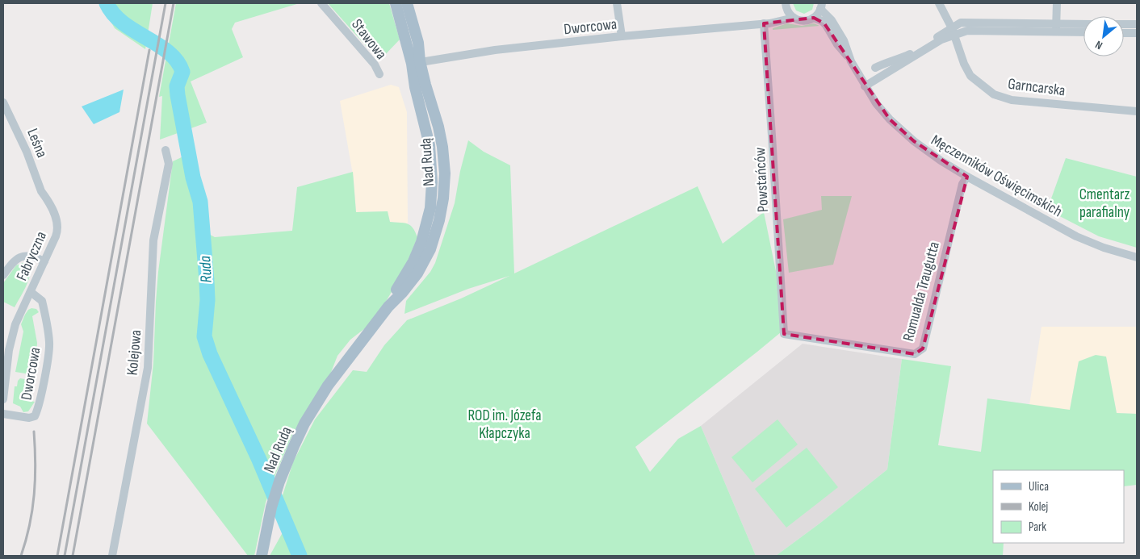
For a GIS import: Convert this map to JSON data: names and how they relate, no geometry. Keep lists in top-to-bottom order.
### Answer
{
  "streets": {
    "main road": ["Nad Rudą"],
    "street": [
      "Dworcowa",
      "Stawowa",
      "Garncarska",
      "Leśna",
      "Męczenników Oświęcimskich",
      "Powstańców",
      "Fabryczna",
      "Romualda Traugutta",
      "Kolejowa"
    ]
  },
  "crossings": [
    ["Dworcowa", "Nad Rudą"],
    ["Dworcowa", "Powstańców"],
    ["Dworcowa", "Fabryczna"],
    ["Leśna", "Fabryczna"],
    ["Męczenników Oświęcimskich", "Romualda Traugutta"],
    ["Powstańców", "Romualda Traugutta"]
  ],
  "water": ["Ruda"],
  "parks": ["Cmentarz parafialny", "ROD im. Józefa Kłapczyka"],
  "legend": ["Ulica", "Kolej", "Park"],
  "north": "bottom left"
}
